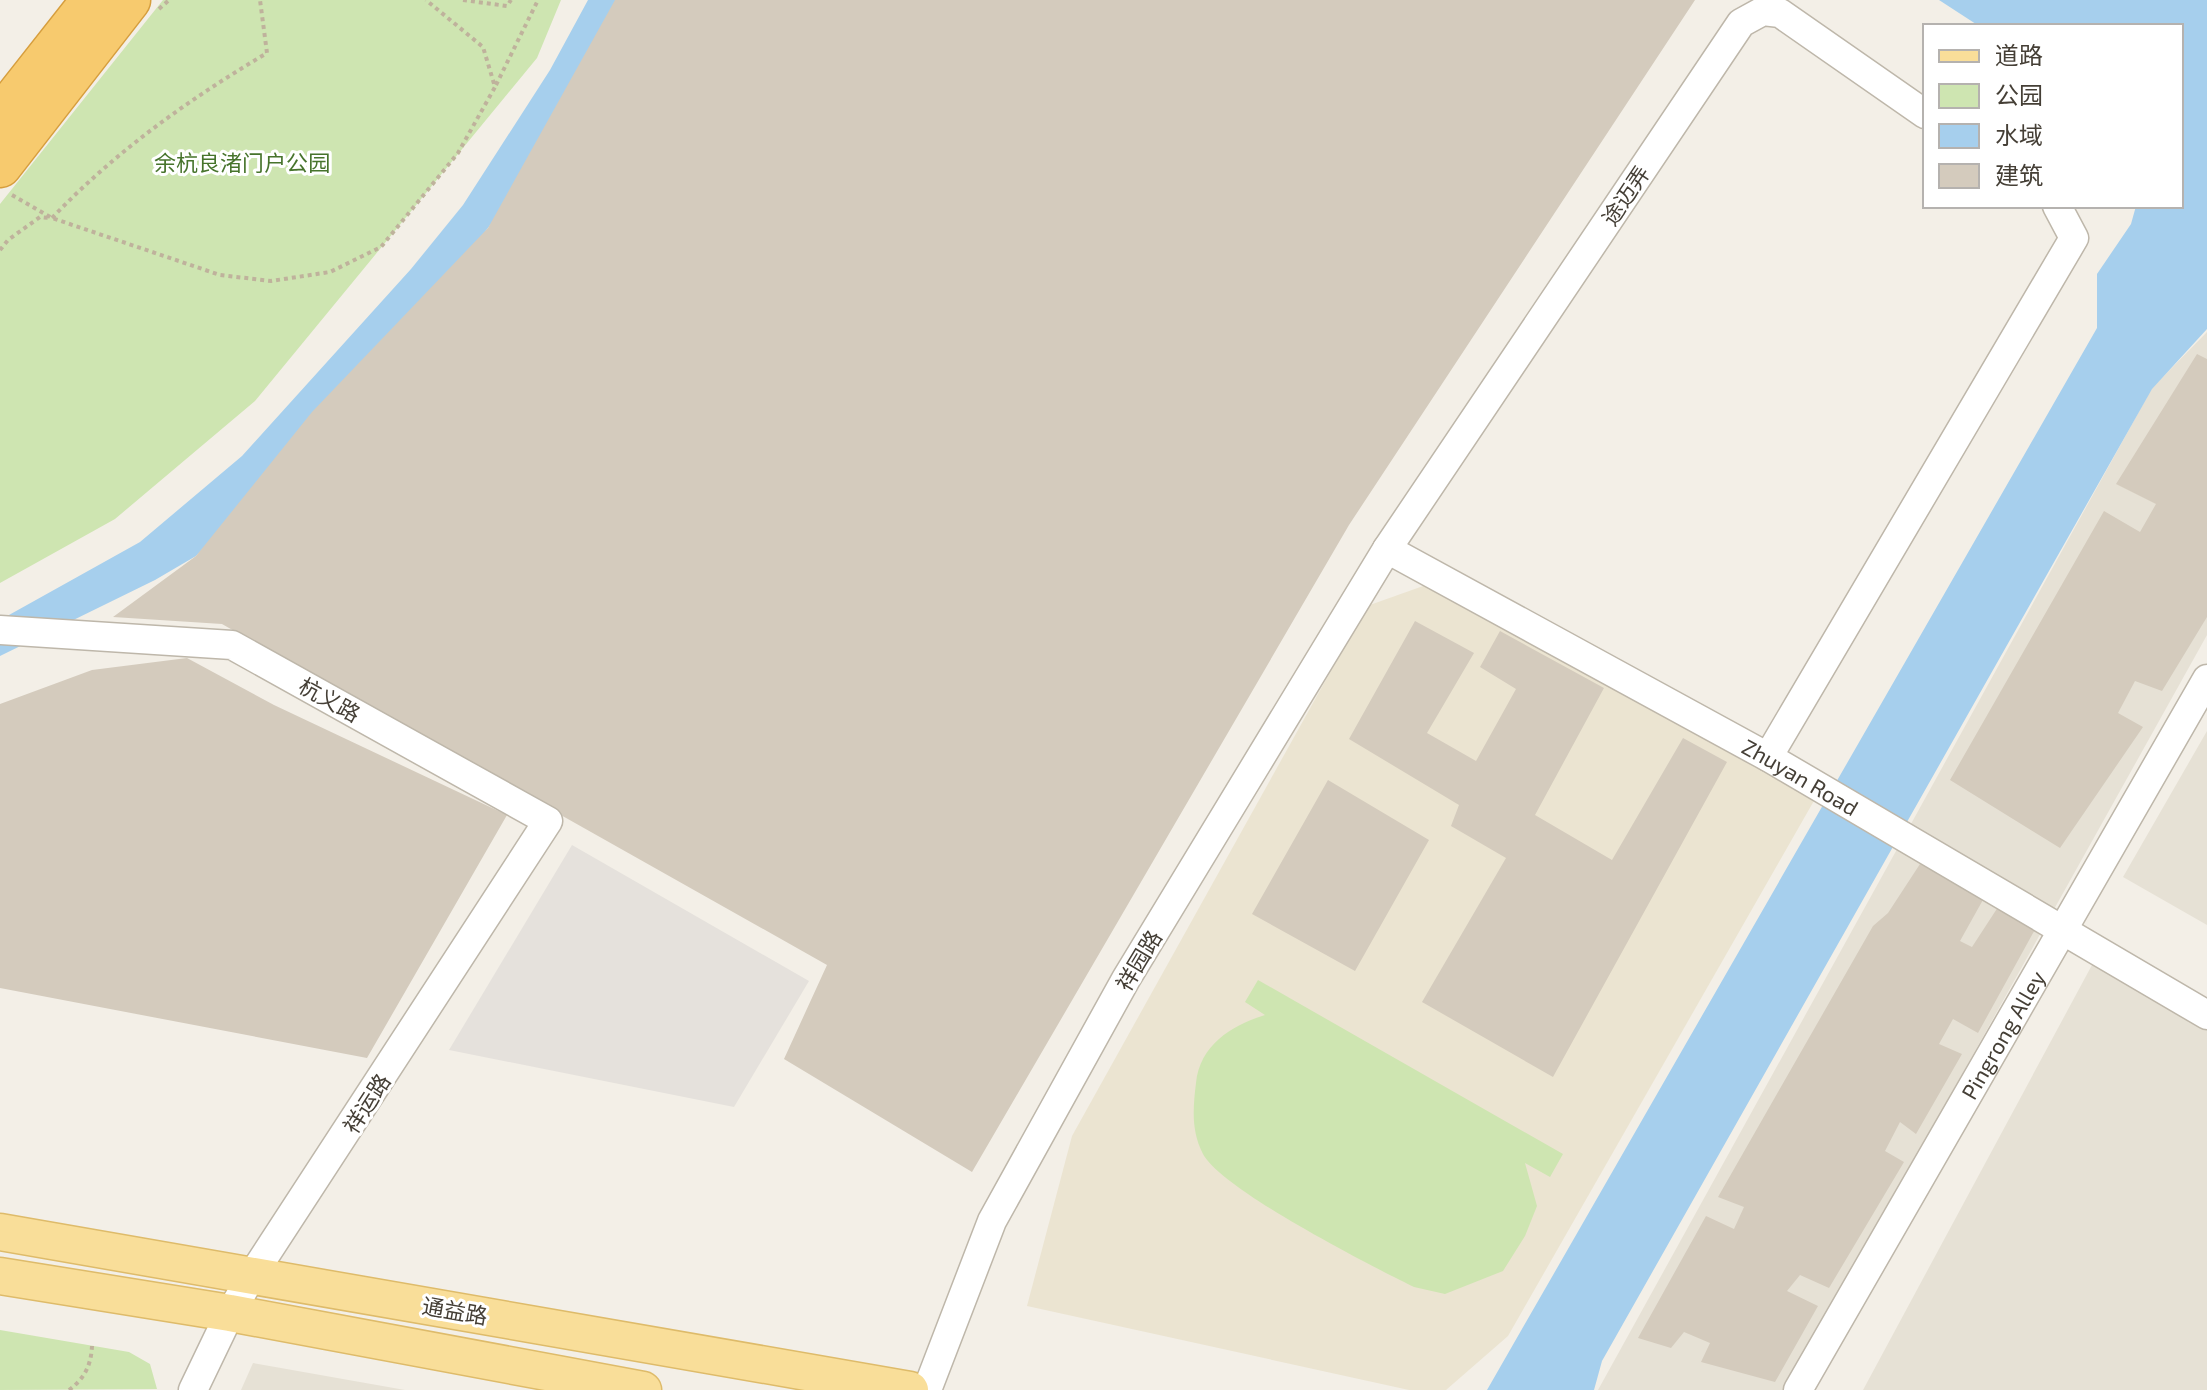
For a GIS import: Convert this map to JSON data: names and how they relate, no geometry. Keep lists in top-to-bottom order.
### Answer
{
  "streets": {
    "main road": ["通益路"],
    "street": [
      "途迈弄",
      "杭义路",
      "Zhuyan Road",
      "祥园路",
      "Pingrong Alley",
      "祥运路"
    ]
  },
  "crossings": [
    ["途迈弄", "Zhuyan Road"],
    ["途迈弄", "祥园路"],
    ["杭义路", "祥运路"],
    ["Zhuyan Road", "祥园路"],
    ["Zhuyan Road", "Pingrong Alley"],
    ["祥运路", "通益路"]
  ],
  "parks": ["余杭良渚门户公园"],
  "legend": [
    "道路",
    "公园",
    "水域",
    "建筑"
  ]
}
